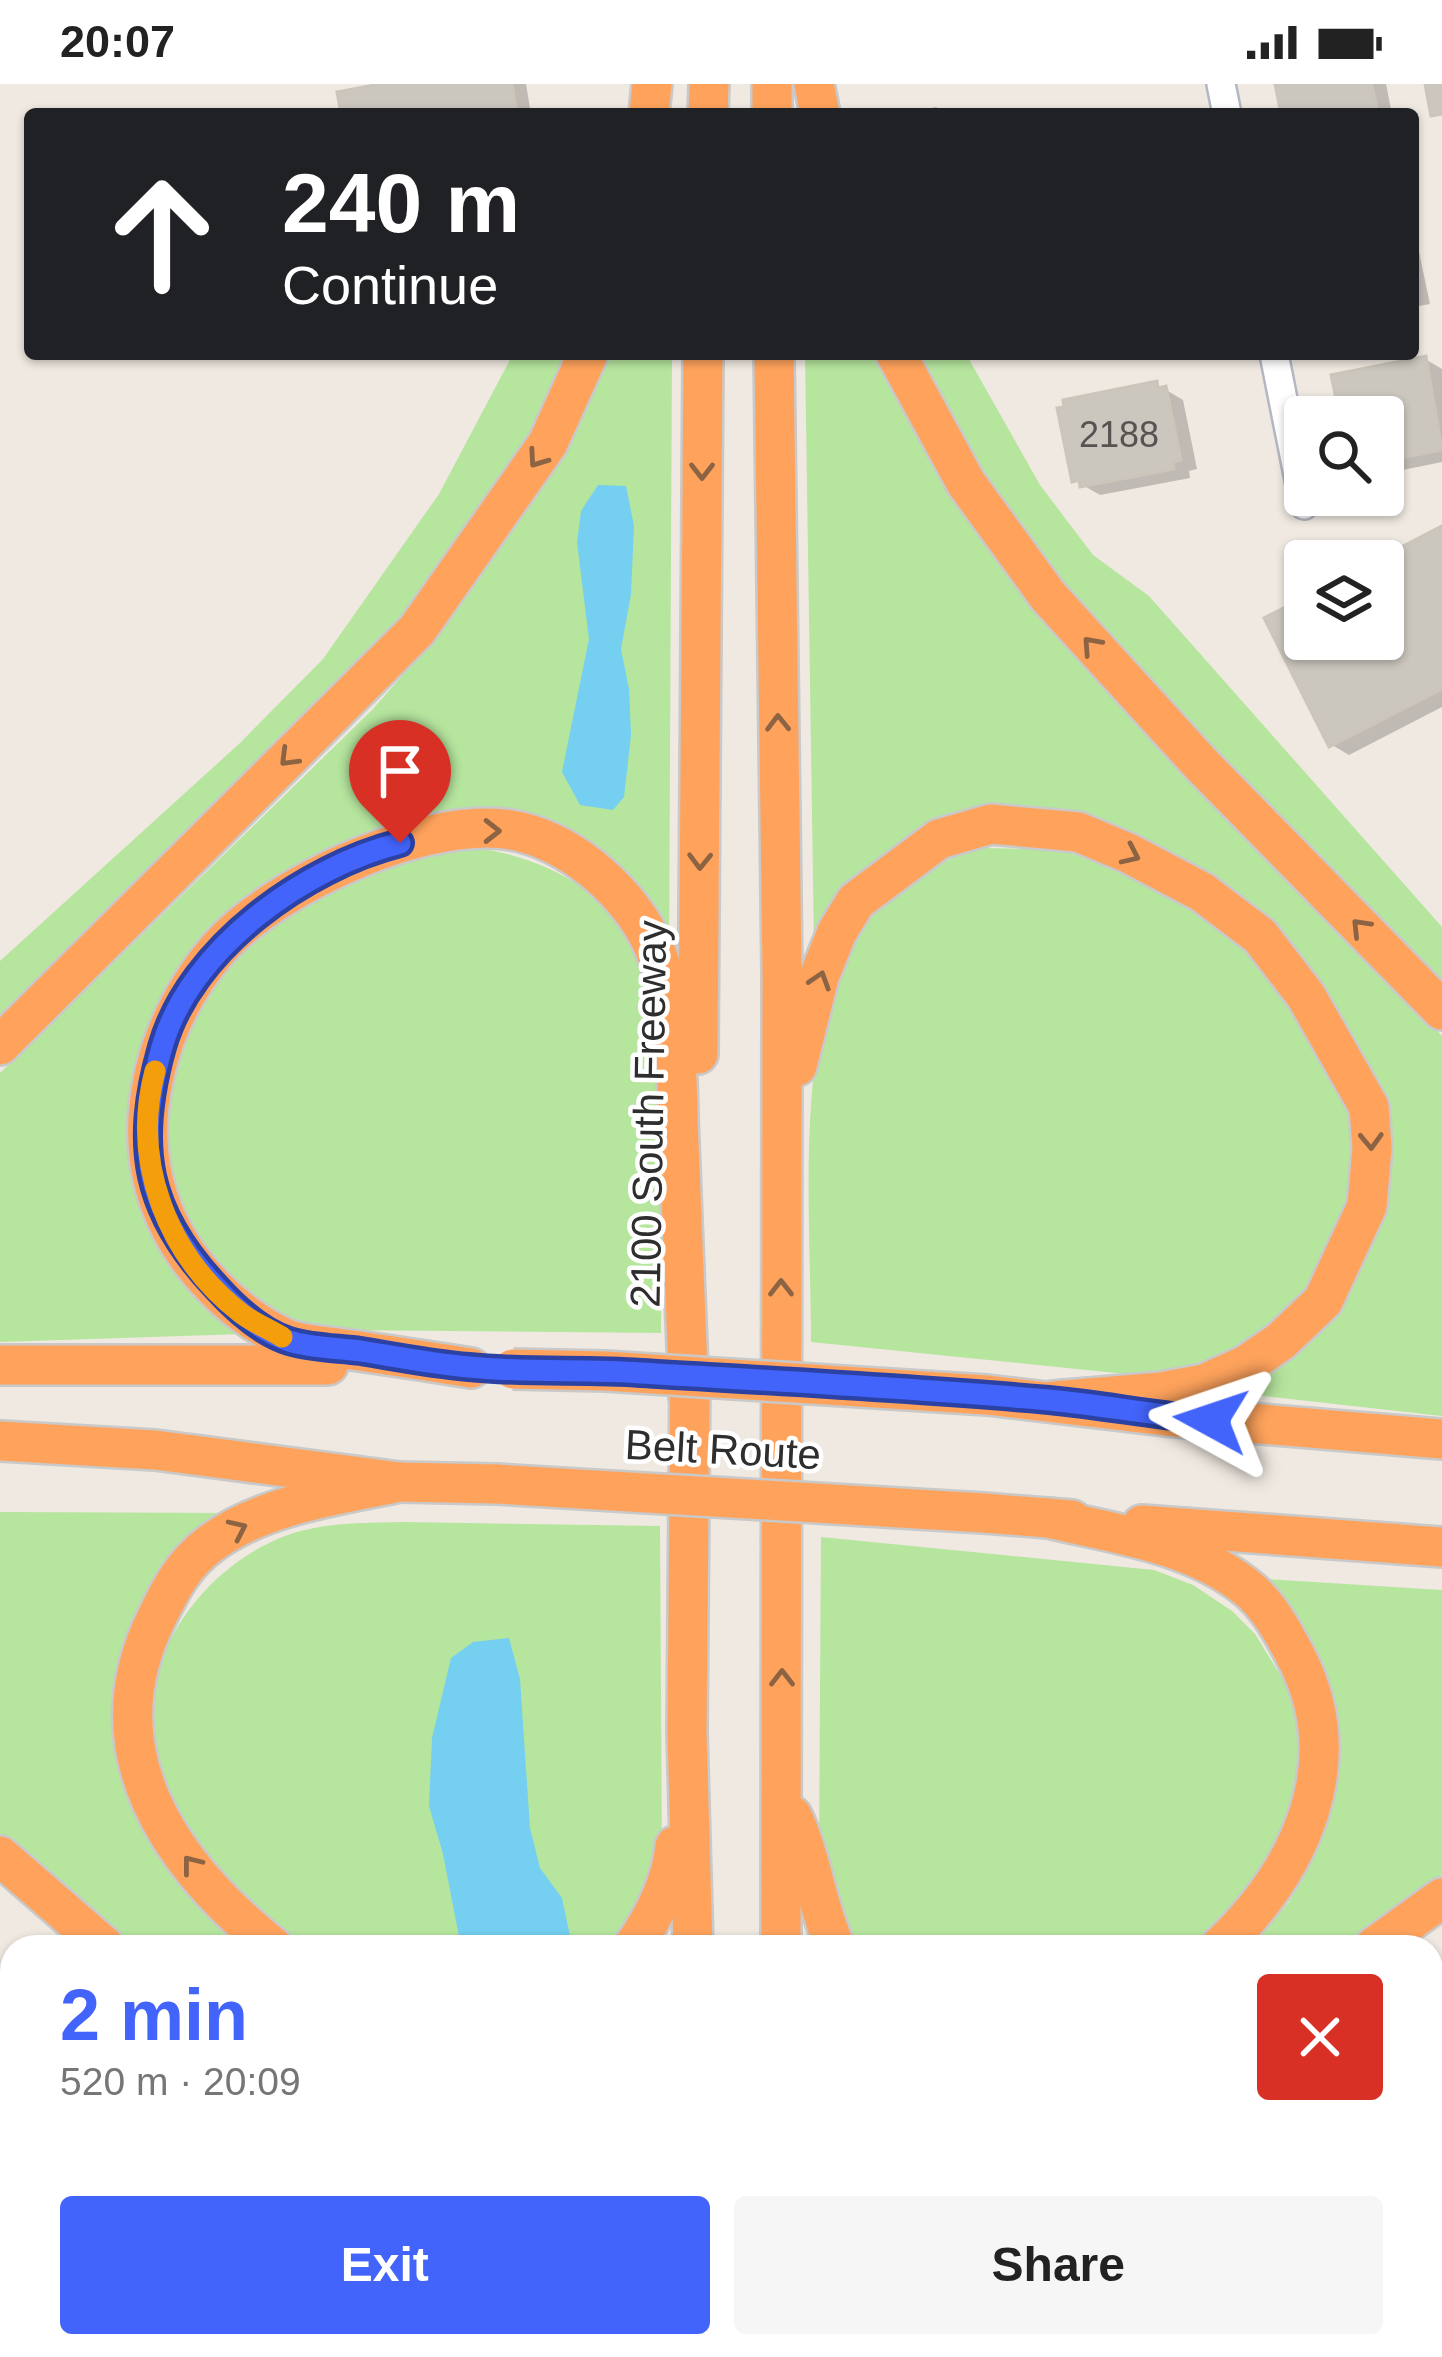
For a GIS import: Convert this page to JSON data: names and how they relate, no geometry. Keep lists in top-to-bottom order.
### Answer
{
  "streets": {
    "highway": ["2100 South Freeway", "Belt Route"]
  },
  "house_numbers": ["2188"],
  "page": {
    "status": "20:07",
    "turn": ["240 m", "Continue"],
    "heading": ["2 min", "520 m · 20:09"],
    "buttons": ["Exit", "Share"]
  }
}
